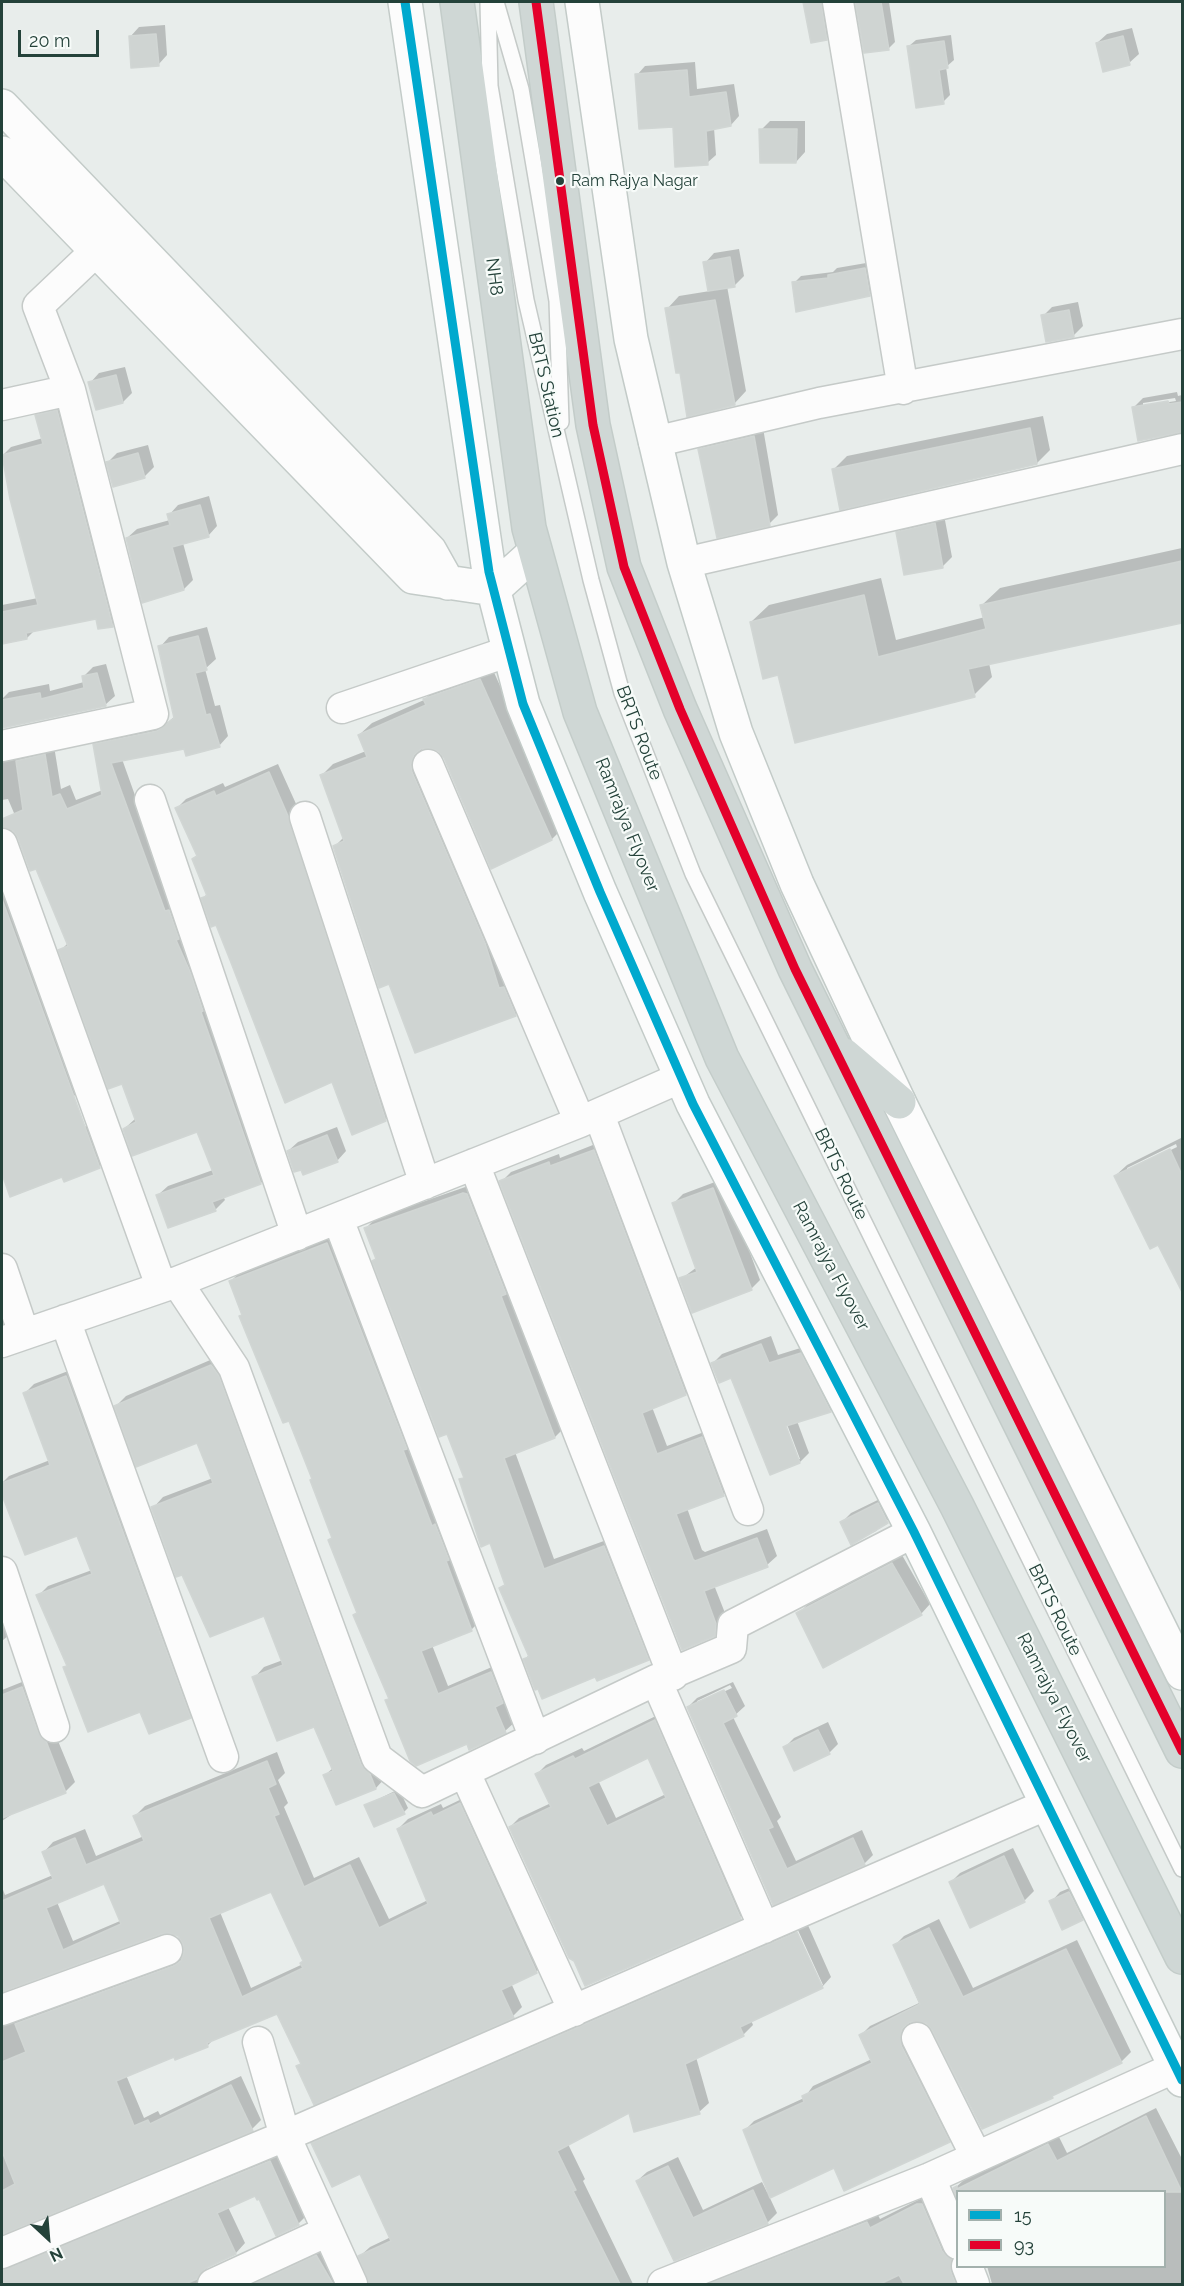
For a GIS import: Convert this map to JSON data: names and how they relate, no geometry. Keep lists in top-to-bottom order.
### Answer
{
  "streets": {
    "main road": ["NH8", "Ramrajya Flyover"],
    "lane": ["BRTS Station", "BRTS Route"]
  },
  "crossings": [
    ["NH8", "Ramrajya Flyover"],
    ["BRTS Station", "BRTS Route"]
  ],
  "places": ["Ram Rajya Nagar"],
  "lines": ["transit line 15", "transit line 93"],
  "legend": ["15", "93"],
  "scale_bar": "20 m",
  "north": "bottom right"
}
